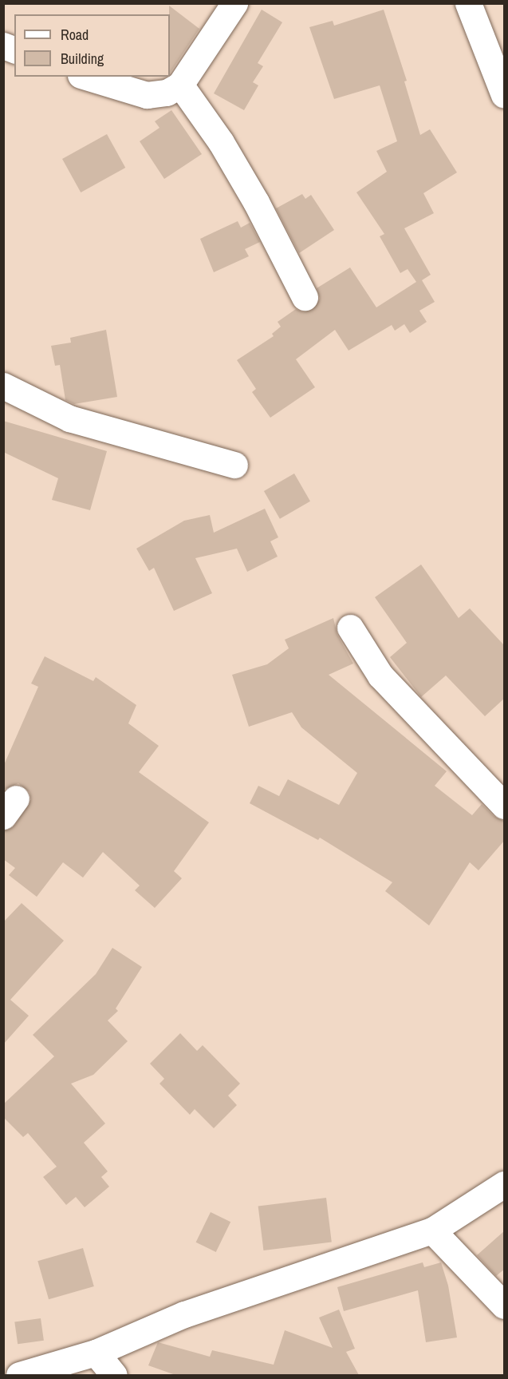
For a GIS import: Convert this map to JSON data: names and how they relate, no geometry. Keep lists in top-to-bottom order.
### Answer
{
  "legend": ["Road", "Building"]
}
